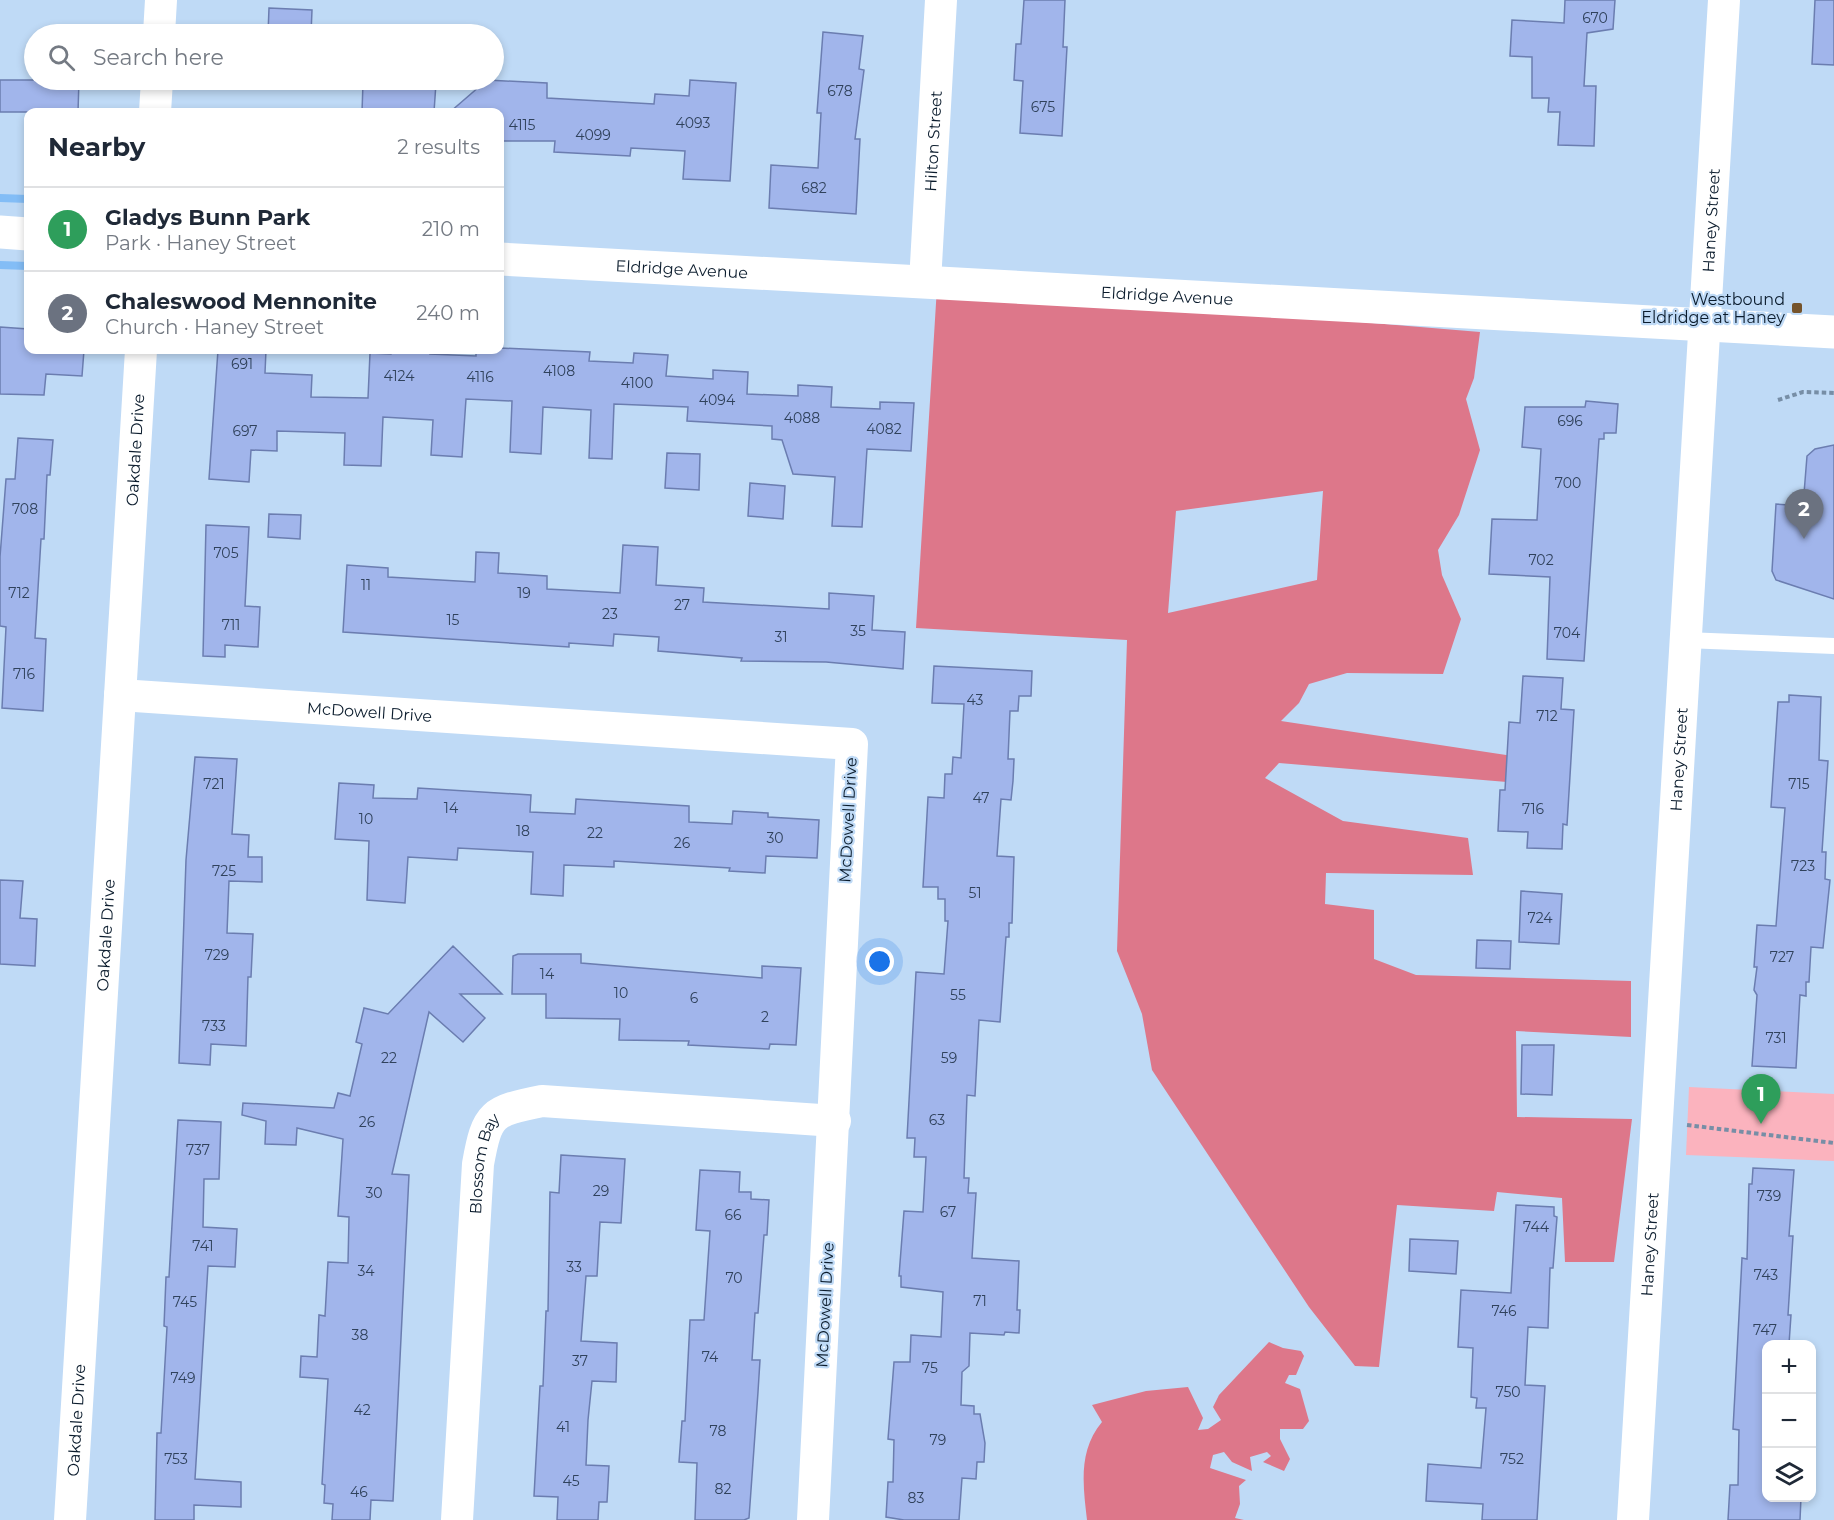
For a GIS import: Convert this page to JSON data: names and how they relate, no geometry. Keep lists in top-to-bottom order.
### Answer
{
  "streets": {
    "street": [
      "Hilton Street",
      "Haney Street",
      "Eldridge Avenue",
      "Oakdale Drive",
      "McDowell Drive",
      "Blossom Bay"
    ]
  },
  "crossings": [
    ["Hilton Street", "Eldridge Avenue"],
    ["Haney Street", "Eldridge Avenue"],
    ["Oakdale Drive", "McDowell Drive"],
    ["McDowell Drive", "Blossom Bay"]
  ],
  "places": {
    "transit": ["Westbound Eldridge at Haney"]
  },
  "house_numbers": [
    "670",
    "678",
    "675",
    "4093",
    "4115",
    "4099",
    "682",
    "691",
    "4108",
    "4124",
    "4116",
    "4100",
    "4094",
    "4088",
    "696",
    "4082",
    "697",
    "700",
    "708",
    "705",
    "702",
    "11",
    "712",
    "19",
    "27",
    "23",
    "15",
    "711",
    "35",
    "704",
    "31",
    "716",
    "43",
    "712",
    "721",
    "715",
    "47",
    "14",
    "716",
    "10",
    "18",
    "22",
    "30",
    "26",
    "723",
    "725",
    "51",
    "724",
    "729",
    "727",
    "14",
    "10",
    "55",
    "6",
    "2",
    "733",
    "731",
    "22",
    "59",
    "63",
    "26",
    "737",
    "29",
    "30",
    "739",
    "67",
    "66",
    "744",
    "741",
    "33",
    "34",
    "743",
    "70",
    "71",
    "745",
    "746",
    "747",
    "38",
    "74",
    "37",
    "75",
    "749",
    "750",
    "42",
    "41",
    "78",
    "79",
    "753",
    "752",
    "45",
    "82",
    "46",
    "83"
  ],
  "page": {
    "search": "Search here",
    "heading": ["Nearby", "2 results"],
    "list": [
      {
        "mark": "1",
        "name": "Gladys Bunn Park",
        "note": "Park · Haney Street",
        "value": "210 m"
      },
      {
        "mark": "2",
        "name": "Chaleswood Mennonite",
        "note": "Church · Haney Street",
        "value": "240 m"
      }
    ],
    "pins": ["2", "1"],
    "map_buttons": ["+", "−"]
  }
}
